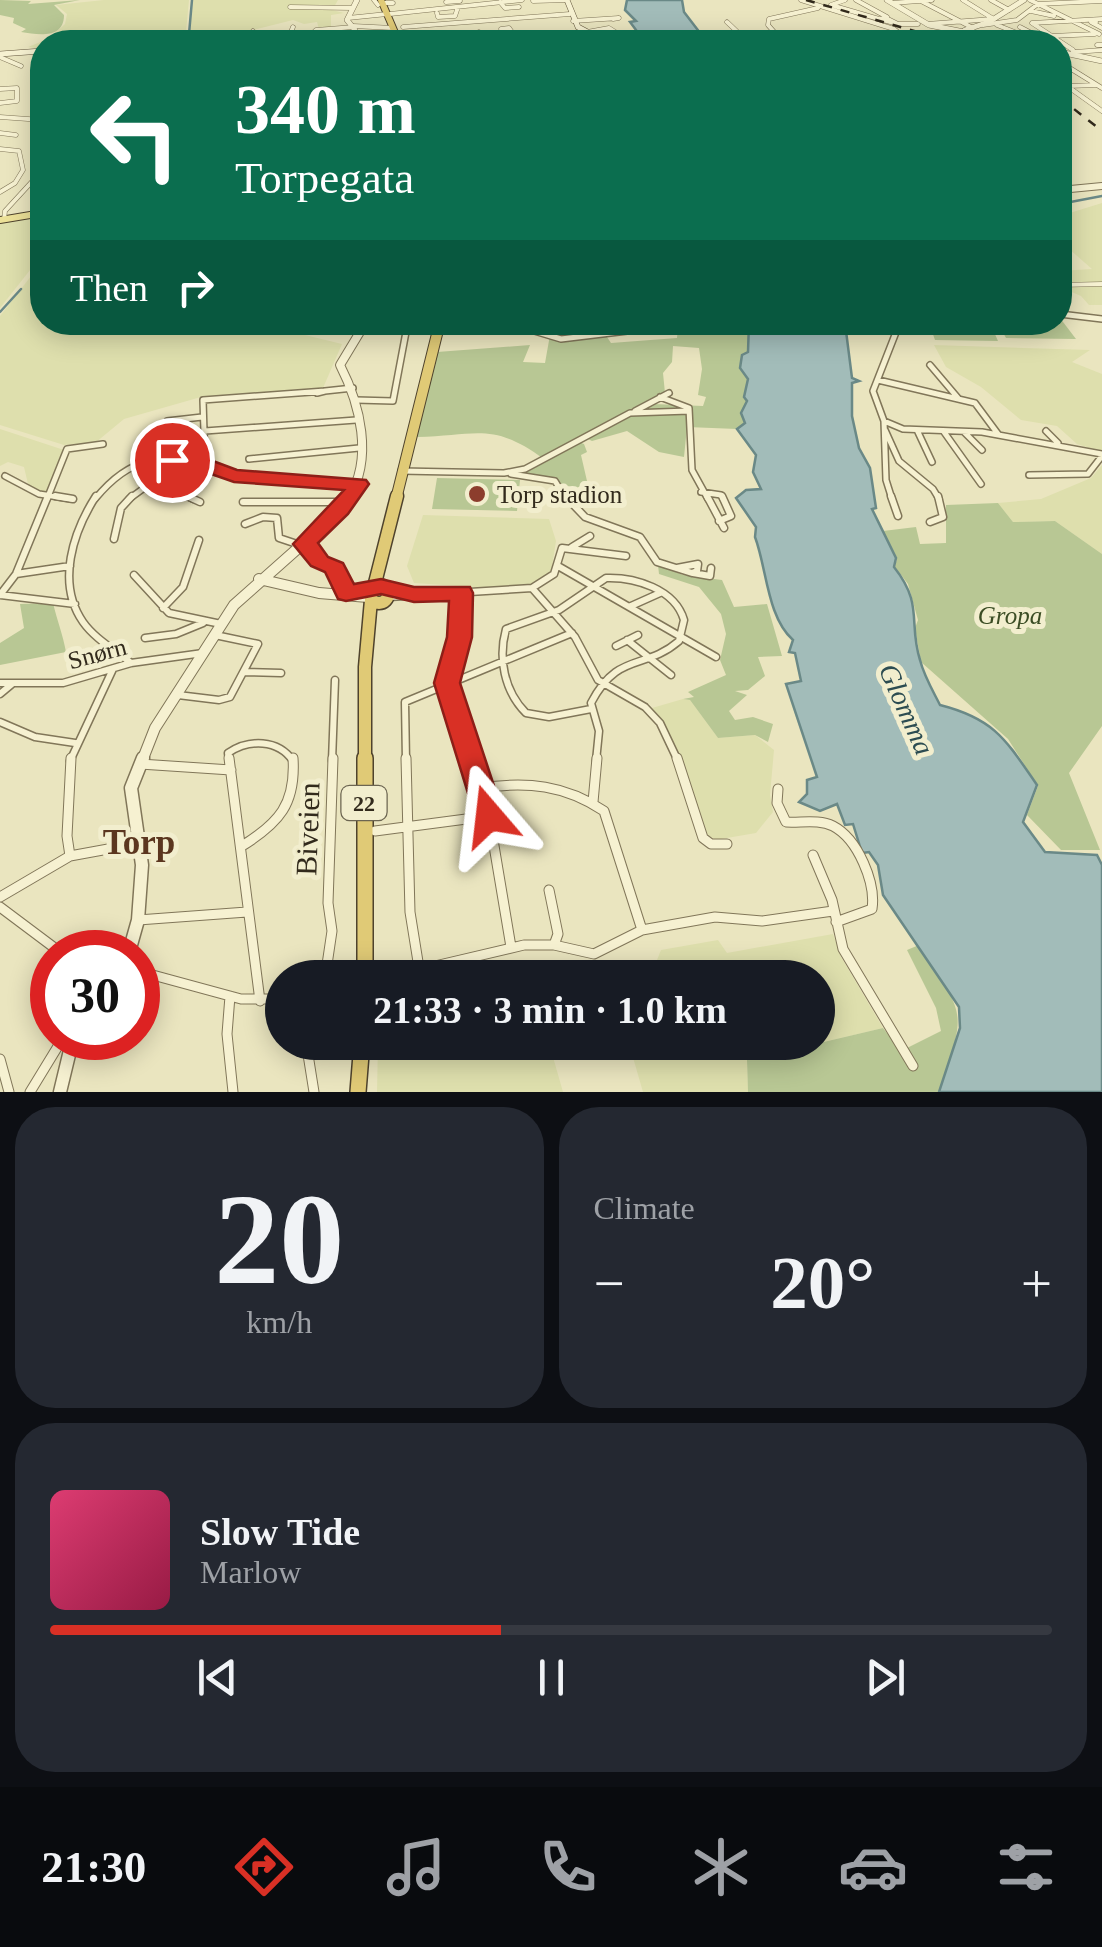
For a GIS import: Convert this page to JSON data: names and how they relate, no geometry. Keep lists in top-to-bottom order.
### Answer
{
  "streets": {
    "highway": ["22"],
    "street": ["Snørn", "Biveien"]
  },
  "districts": ["Torp"],
  "water": ["Glomma"],
  "parks": ["Gropa"],
  "places": ["Torp stadion"],
  "page": {
    "turn": ["340 m", "Torpegata"],
    "then": "Then",
    "limit": "30",
    "trip": "21:33 · 3 min · 1.0 km",
    "tile": [
      ["20", "km/h"],
      "Climate"
    ],
    "heat": ["−", "20°", "+"],
    "song": ["Slow Tide", "Marlow"],
    "tabs": "21:30"
  }
}
